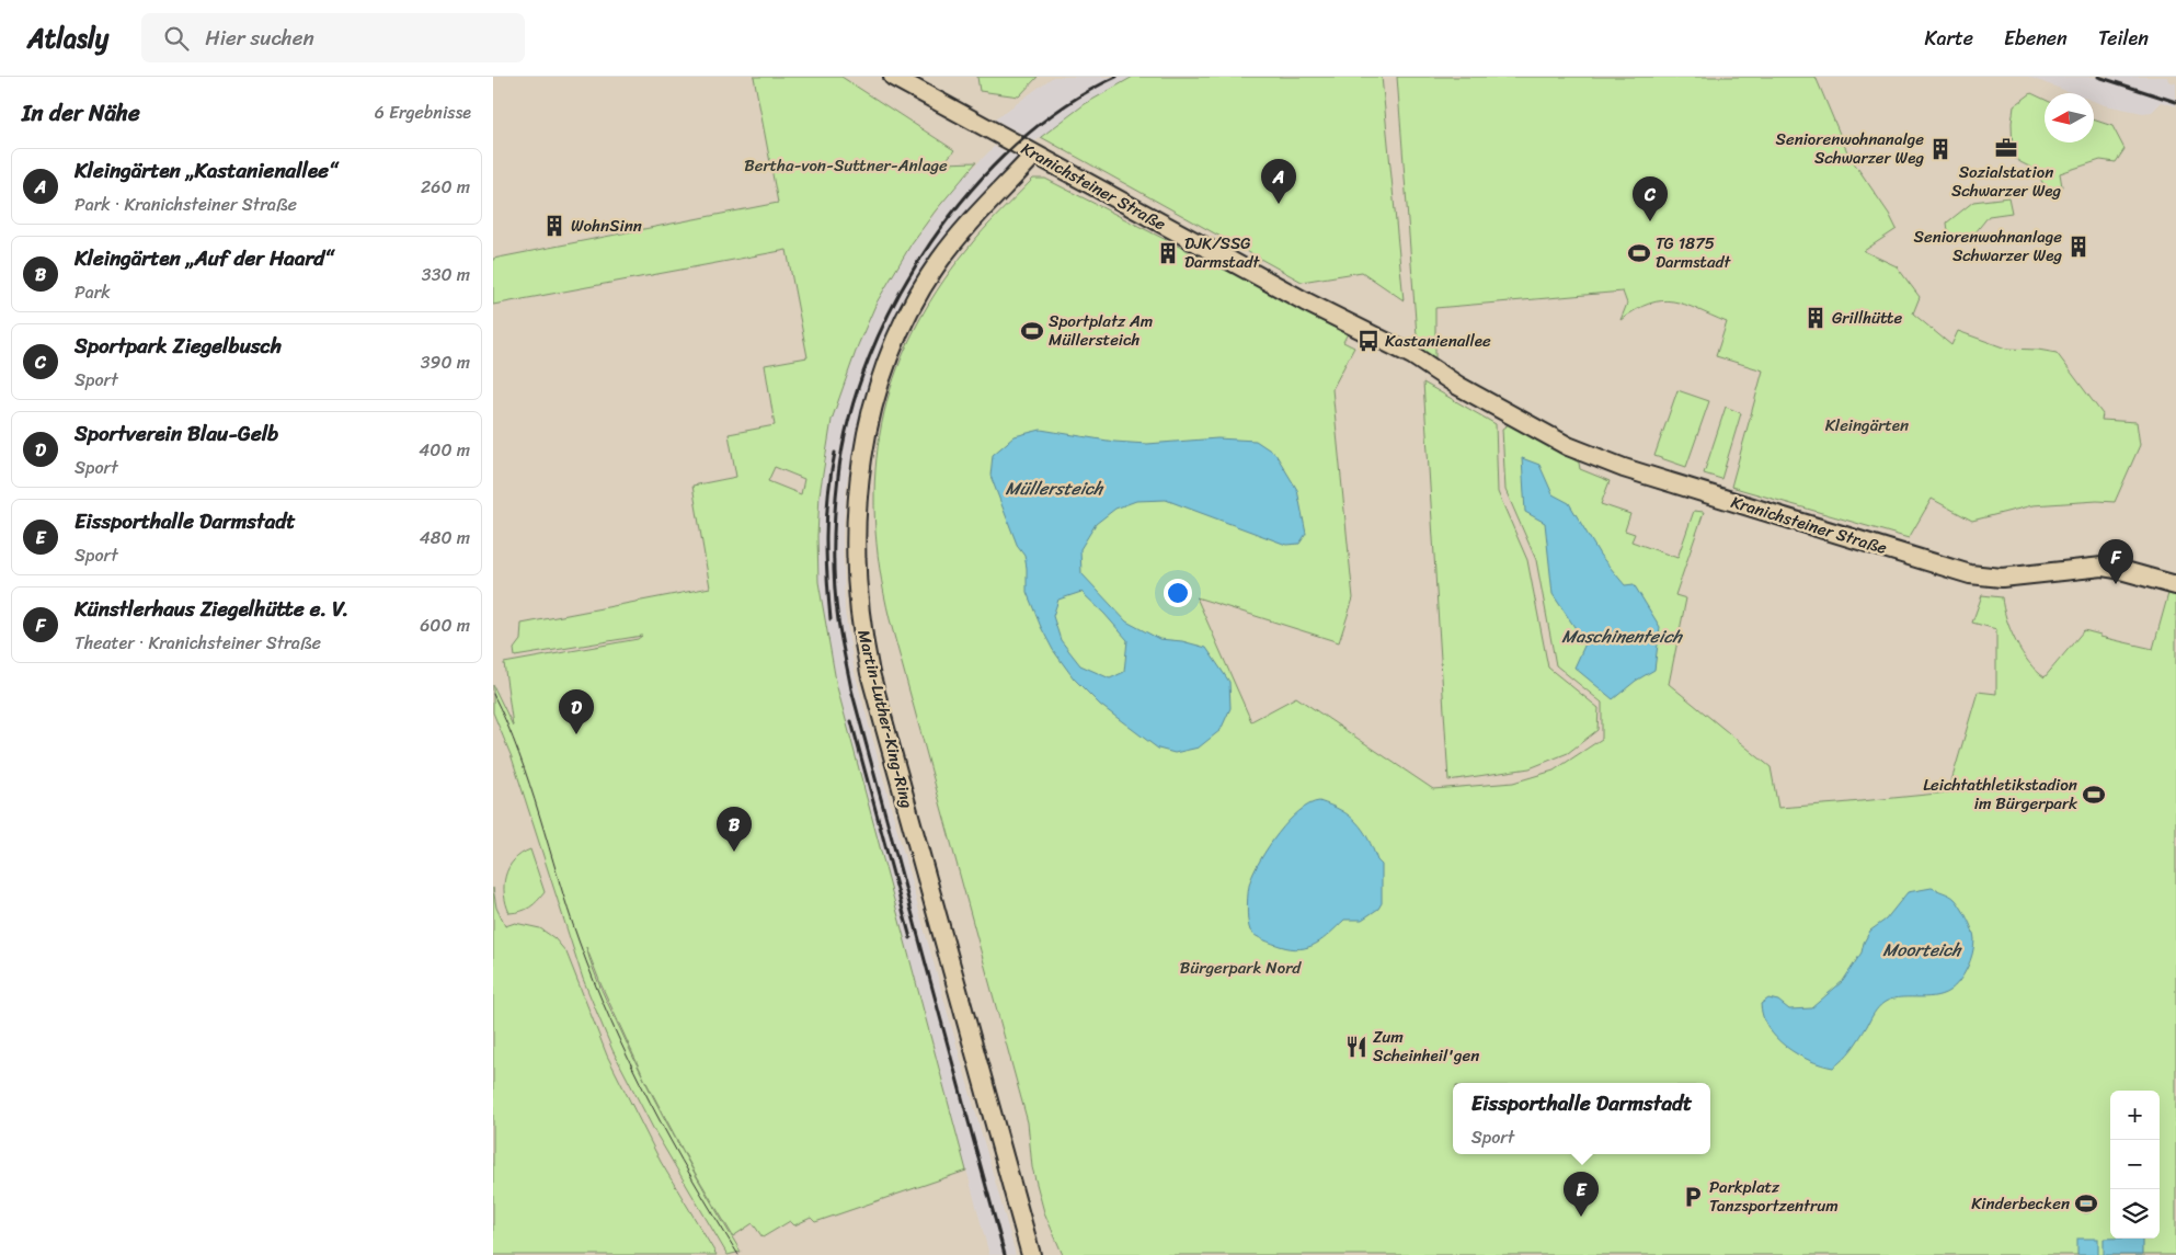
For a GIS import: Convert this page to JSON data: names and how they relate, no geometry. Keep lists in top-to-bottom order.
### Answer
{
  "streets": {
    "main road": ["Kranichsteiner Straße", "Martin-Luther-King-Ring"]
  },
  "crossings": [
    ["Kranichsteiner Straße", "Martin-Luther-King-Ring"]
  ],
  "water": ["Müllersteich", "Maschinenteich", "Moorteich"],
  "parks": ["Bertha-von-Suttner-Anlage", "Kleingärten", "Bürgerpark Nord"],
  "places": {
    "office": ["Sozialstation Schwarzer Weg"],
    "building": [
      "Seniorenwohnanalge Schwarzer Weg",
      "WohnSinn",
      "Seniorenwohnanlage Schwarzer Weg",
      "DJK/SSG Darmstadt",
      "Grillhütte"
    ],
    "sports": [
      "TG 1875 Darmstadt",
      "Sportplatz Am Müllersteich",
      "Leichtathletikstadion im Bürgerpark",
      "Kinderbecken"
    ],
    "bus stop": ["Kastanienallee"],
    "restaurant": ["Zum Scheinheil'gen"],
    "parking": ["Parkplatz Tanzsportzentrum"]
  },
  "north": "left",
  "page": {
    "header": "Atlasly",
    "search": "Hier suchen",
    "nav": ["Karte", "Ebenen", "Teilen"],
    "heading": ["In der Nähe", "6 Ergebnisse"],
    "list": [
      {
        "mark": "A",
        "name": "Kleingärten „Kastanienallee“",
        "note": "Park · Kranichsteiner Straße",
        "value": "260 m"
      },
      {
        "mark": "B",
        "name": "Kleingärten „Auf der Haard“",
        "note": "Park",
        "value": "330 m"
      },
      {
        "mark": "C",
        "name": "Sportpark Ziegelbusch",
        "note": "Sport",
        "value": "390 m"
      },
      {
        "mark": "D",
        "name": "Sportverein Blau-Gelb",
        "note": "Sport",
        "value": "400 m"
      },
      {
        "mark": "E",
        "name": "Eissporthalle Darmstadt",
        "note": "Sport",
        "value": "480 m"
      },
      {
        "mark": "F",
        "name": "Künstlerhaus Ziegelhütte e. V.",
        "note": "Theater · Kranichsteiner Straße",
        "value": "600 m"
      }
    ],
    "pins": [
      "A",
      "C",
      "F",
      "D",
      "B",
      "E"
    ],
    "popup": ["Eissporthalle Darmstadt", "Sport"],
    "map_buttons": ["+", "−"]
  }
}
